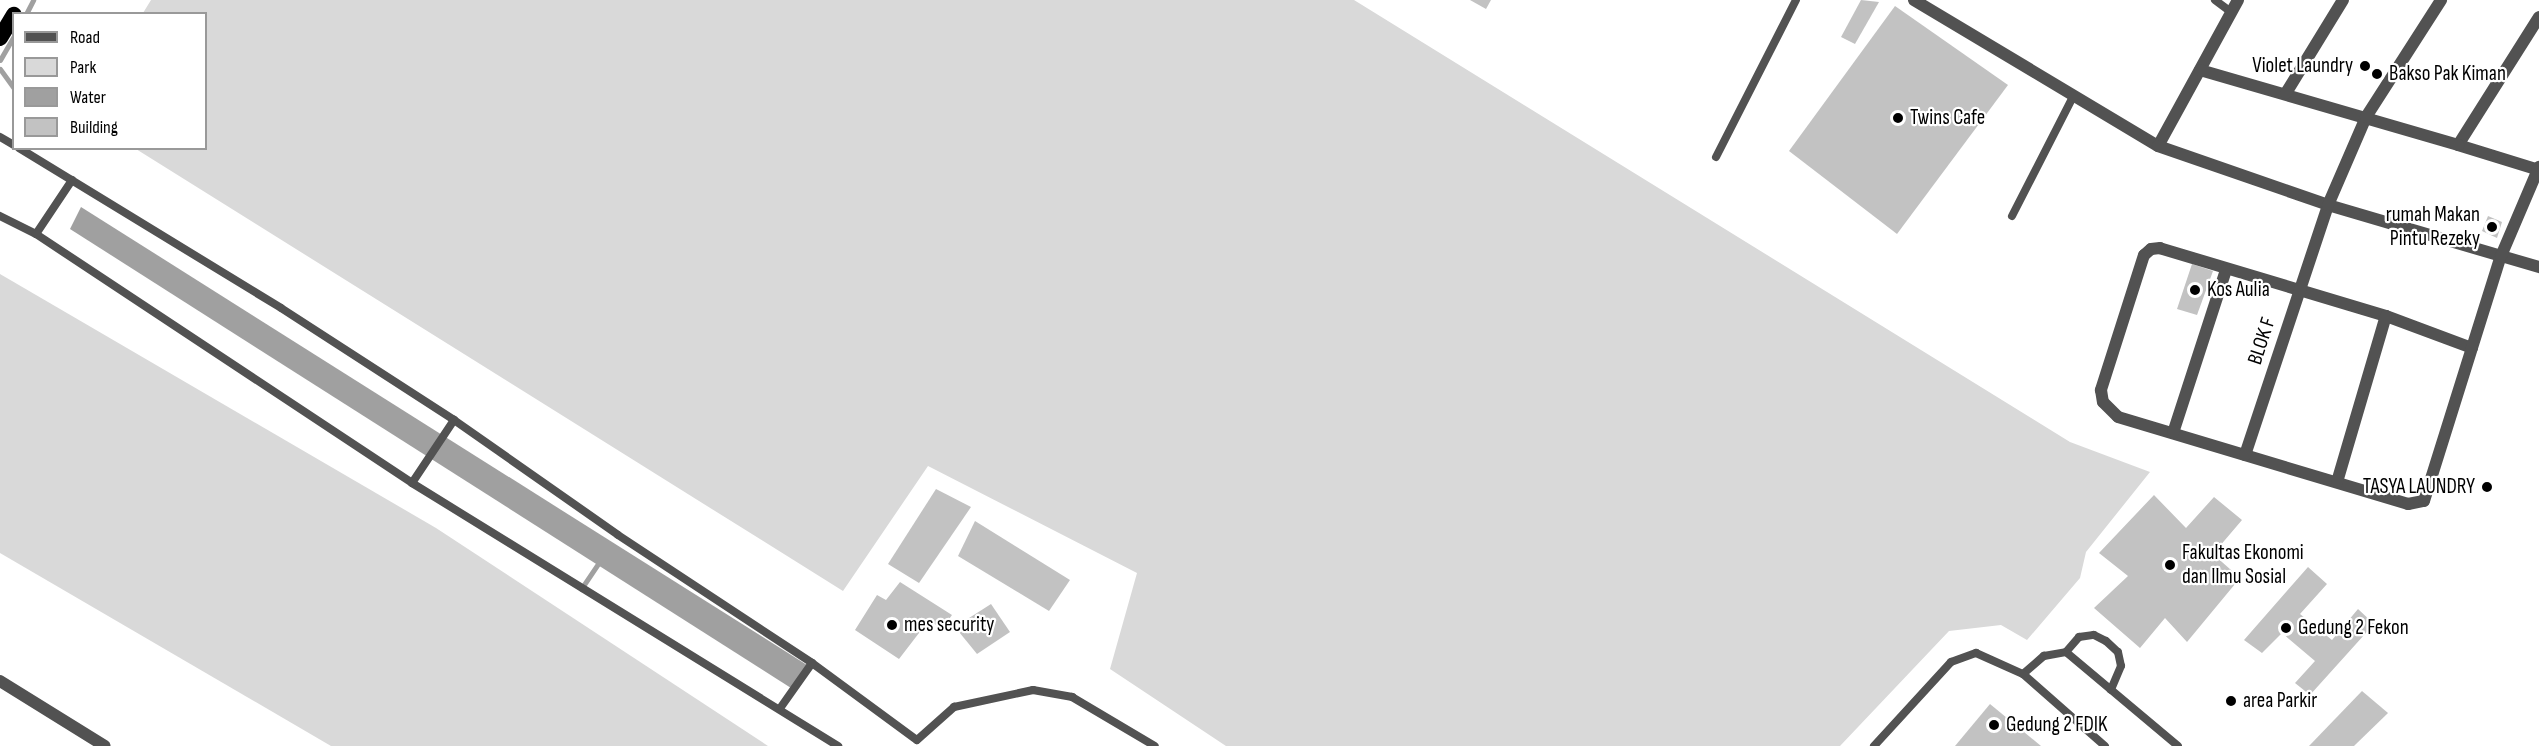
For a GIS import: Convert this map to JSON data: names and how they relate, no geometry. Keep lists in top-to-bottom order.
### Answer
{
  "streets": {
    "street": ["BLOK F"]
  },
  "places": [
    "Violet Laundry",
    "Bakso Pak Kiman",
    "Twins Cafe",
    "rumah Makan Pintu Rezeky",
    "Kos Aulia",
    "TASYA LAUNDRY",
    "Fakultas Ekonomi dan Ilmu Sosial",
    "mes security",
    "Gedung 2 Fekon",
    "area Parkir",
    "Gedung 2 FDIK"
  ],
  "legend": [
    "Road",
    "Park",
    "Water",
    "Building"
  ]
}
